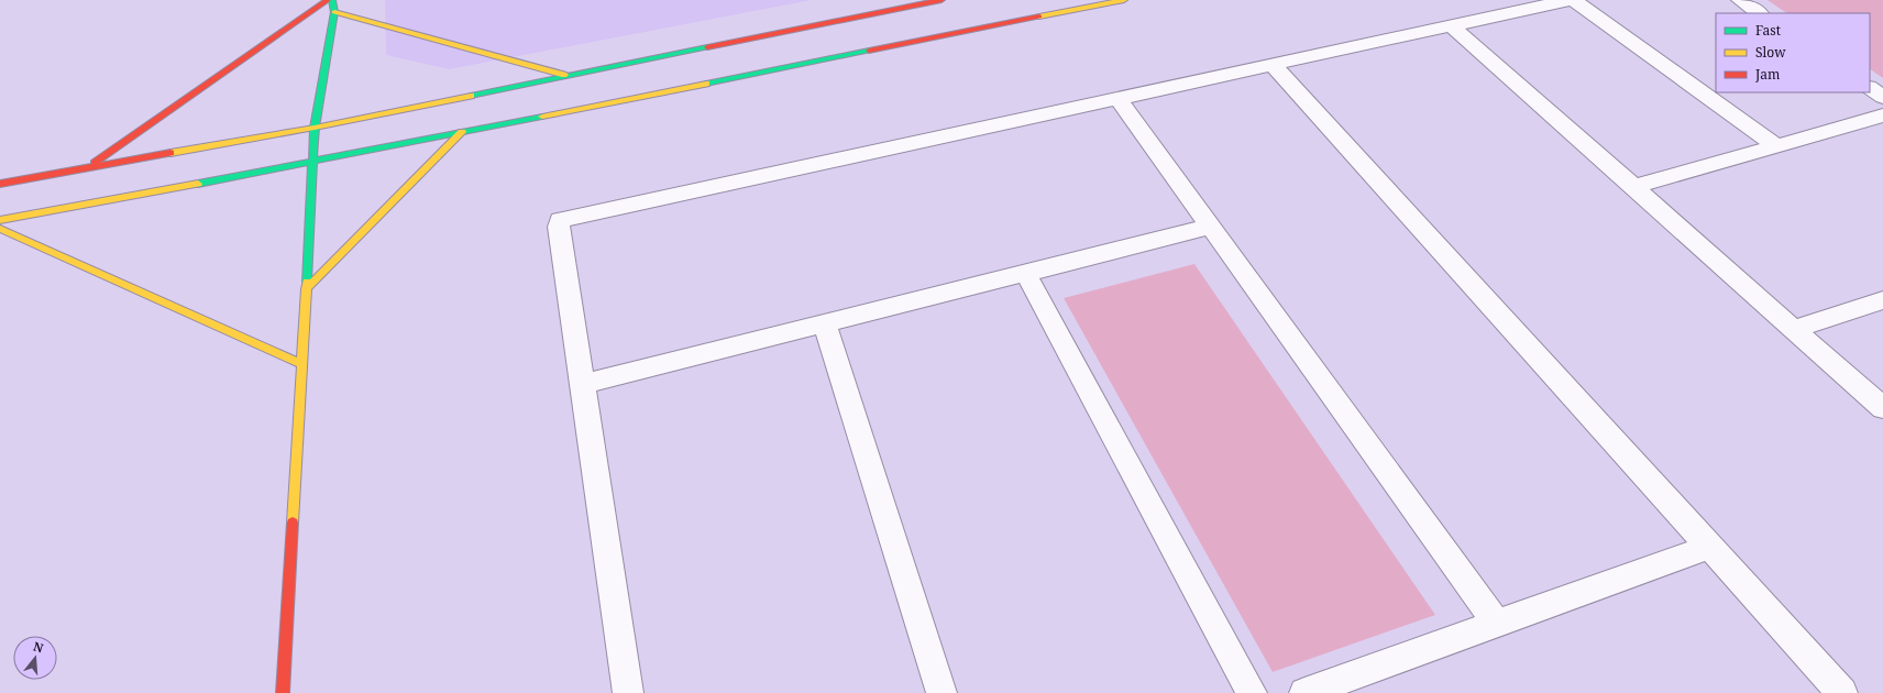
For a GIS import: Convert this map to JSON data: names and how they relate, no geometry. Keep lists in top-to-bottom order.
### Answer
{
  "legend": ["Fast", "Slow", "Jam"],
  "north": "top"
}
